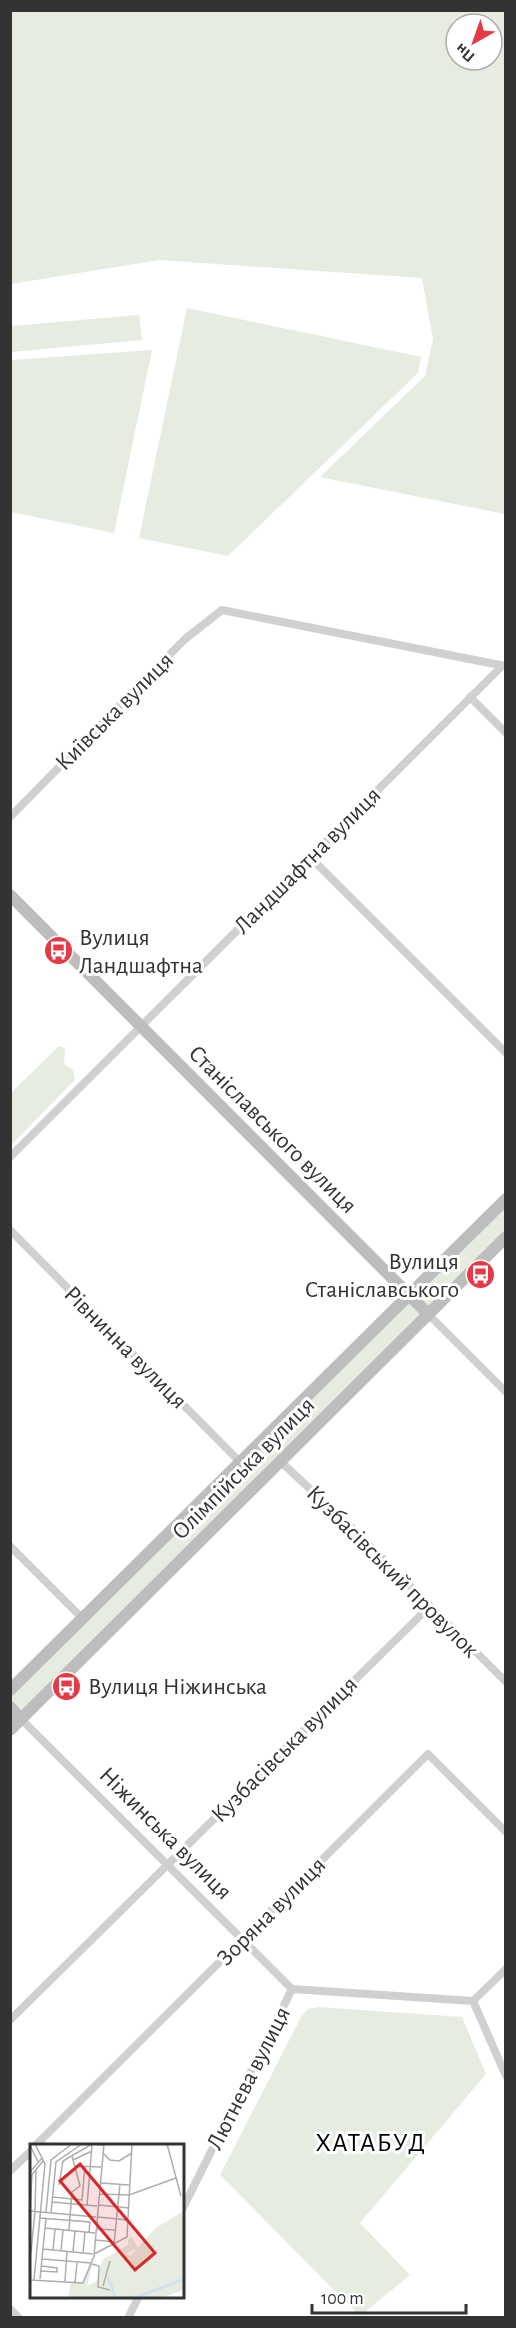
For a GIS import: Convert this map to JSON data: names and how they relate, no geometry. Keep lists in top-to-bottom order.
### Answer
{
  "streets": {
    "main road": ["Станіславського вулиця", "Олімпійська вулиця", "Ніжинська вулиця"],
    "street": [
      "Київська вулиця",
      "Ландшафтна вулиця",
      "Рівнинна вулиця",
      "Кузбасівський провулок",
      "Кузбасівська вулиця",
      "Зоряна вулиця",
      "Лютнева вулиця"
    ]
  },
  "crossings": [
    ["Київська вулиця", "Ландшафтна вулиця"],
    ["Ландшафтна вулиця", "Станіславського вулиця"],
    ["Станіславського вулиця", "Олімпійська вулиця"],
    ["Рівнинна вулиця", "Олімпійська вулиця"],
    ["Олімпійська вулиця", "Кузбасівський провулок"],
    ["Олімпійська вулиця", "Ніжинська вулиця"],
    ["Кузбасівський провулок", "Кузбасівська вулиця"],
    ["Кузбасівська вулиця", "Ніжинська вулиця"],
    ["Ніжинська вулиця", "Зоряна вулиця"],
    ["Ніжинська вулиця", "Лютнева вулиця"]
  ],
  "districts": ["ХАТАБУД"],
  "places": {
    "bus stop": ["Вулиця Ландшафтна", "Вулиця Станіславського", "Вулиця Ніжинська"]
  },
  "scale_bar": "100 m",
  "north": "bottom left"
}
